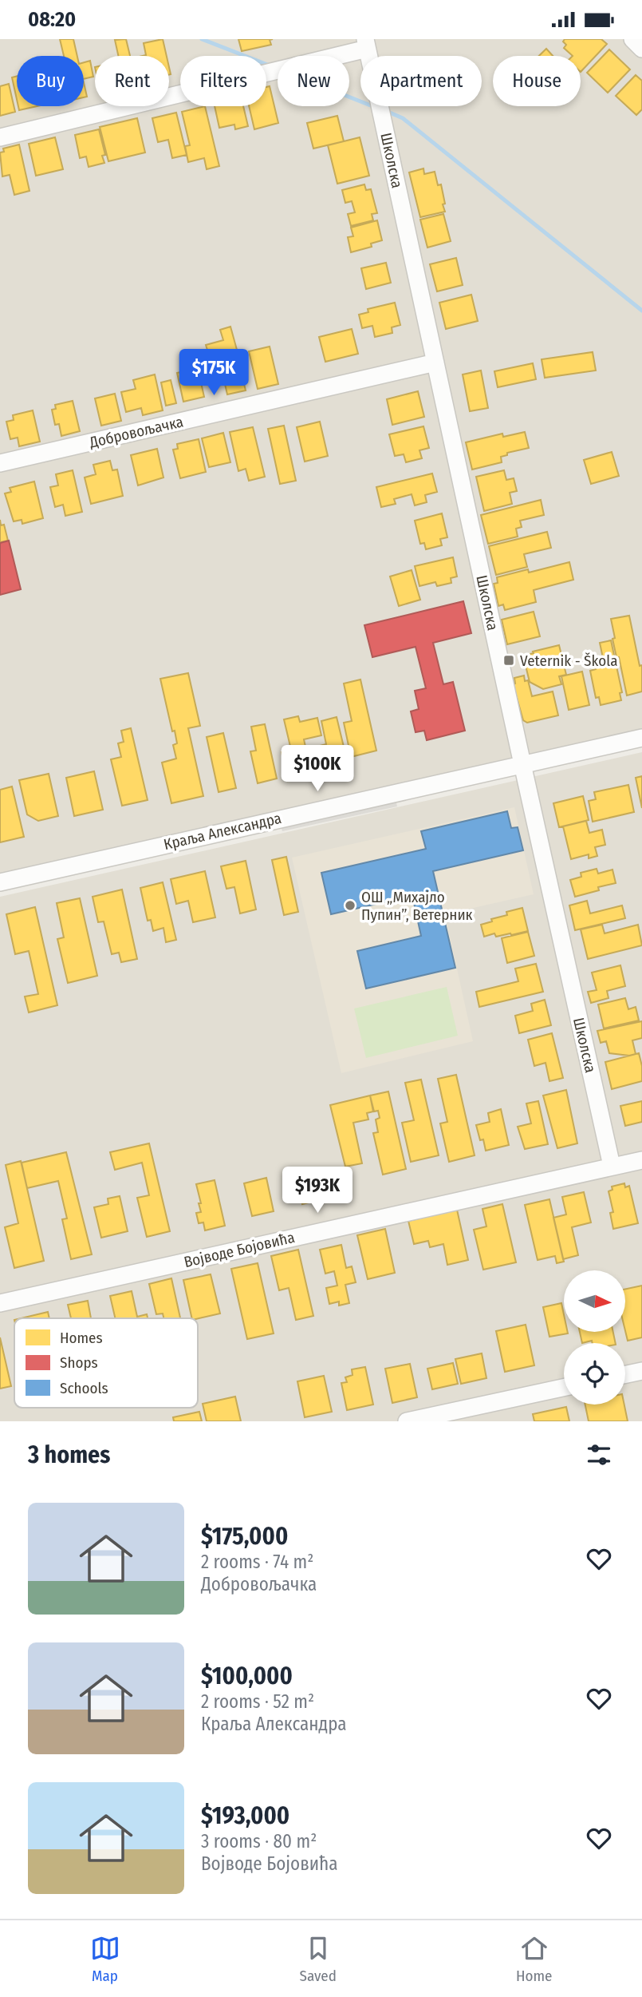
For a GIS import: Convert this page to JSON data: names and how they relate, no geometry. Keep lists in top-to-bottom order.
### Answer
{
  "streets": {
    "street": [
      "Школска",
      "Добровољачка",
      "Краља Александра",
      "Војводе Бојовића"
    ]
  },
  "crossings": [
    ["Школска", "Добровољачка"],
    ["Школска", "Краља Александра"],
    ["Школска", "Војводе Бојовића"]
  ],
  "places": {
    "transit": ["Veternik - Škola"],
    "other": ["ОШ „Михајло Пупин”, Ветерник"]
  },
  "legend": ["Homes", "Shops", "Schools"],
  "north": "right",
  "page": {
    "status": "08:20",
    "chip": [
      "Buy",
      "Rent",
      "Filters",
      "New",
      "Apartment",
      "House"
    ],
    "price": ["$175K", "$100K", "$193K"],
    "heading": "3 homes",
    "list": [
      {
        "name": "$175,000",
        "note": "2 rooms · 74 m² · Добровољачка"
      },
      {
        "name": "$100,000",
        "note": "2 rooms · 52 m² · Краља Александра"
      },
      {
        "name": "$193,000",
        "note": "3 rooms · 80 m² · Војводе Бојовића"
      }
    ],
    "tabs": ["Map", "Saved", "Home"]
  }
}
